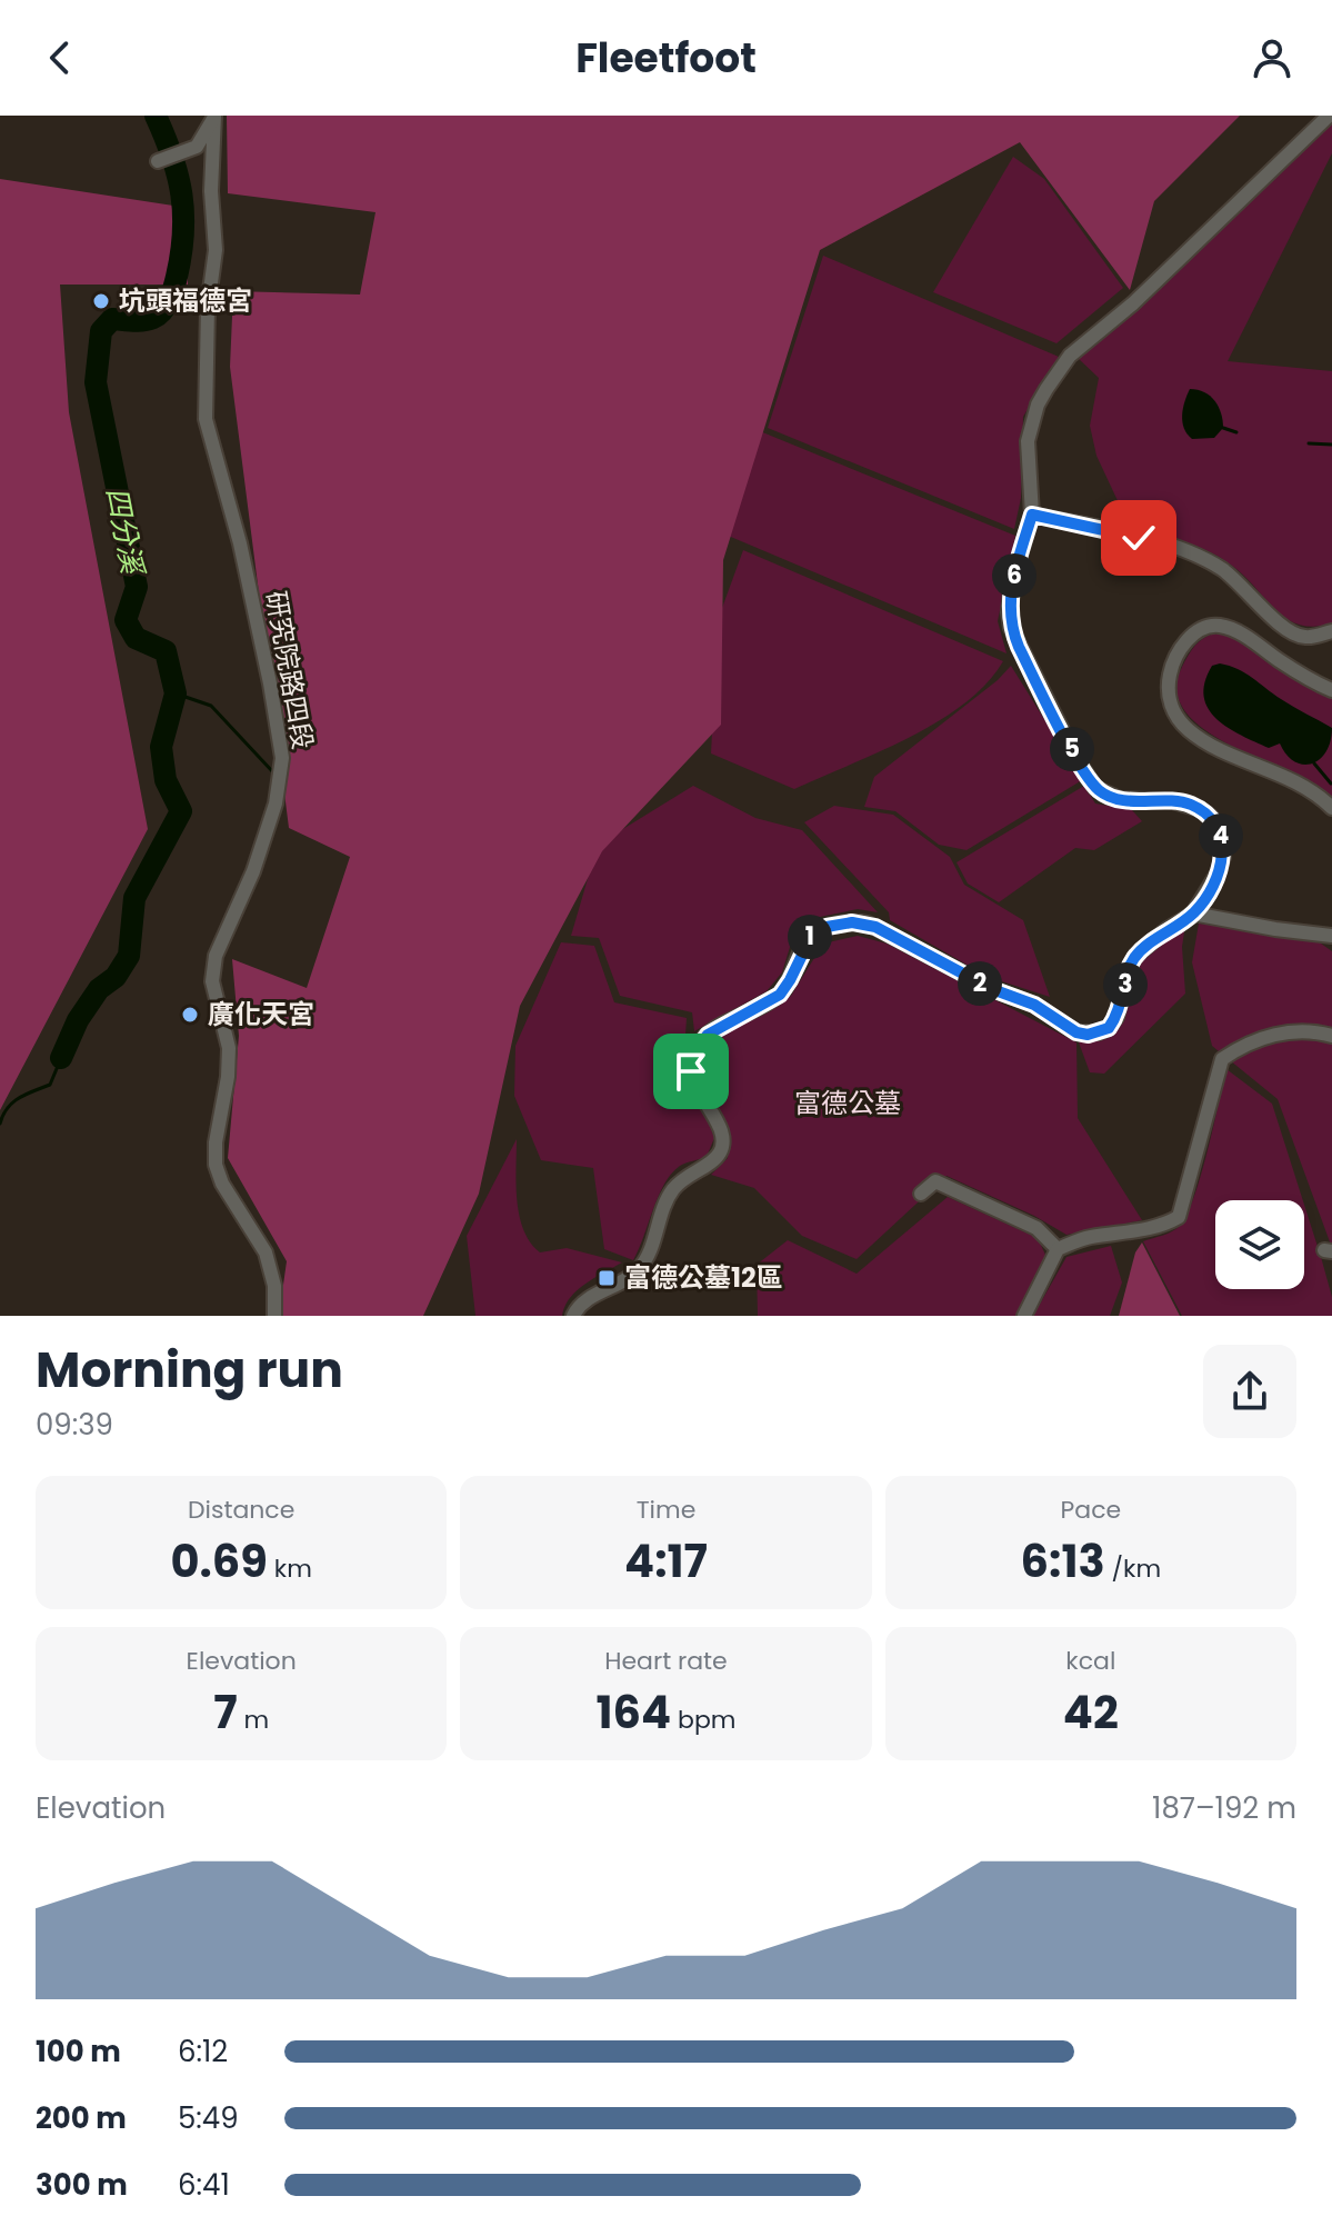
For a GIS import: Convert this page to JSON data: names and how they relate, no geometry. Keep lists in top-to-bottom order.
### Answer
{
  "streets": {
    "street": ["研究院路四段"]
  },
  "water": ["四分溪"],
  "parks": ["富德公墓"],
  "places": {
    "other": ["坑頭福德宮", "廣化天宮"],
    "transit": ["富德公墓12區"]
  },
  "page": {
    "header": "Fleetfoot",
    "pins": [
      "6",
      "5",
      "4",
      "1",
      "2",
      "3"
    ],
    "heading": ["Morning run", "09:39"],
    "stats": [
      ["Distance", "0.69 km"],
      ["Time", "4:17"],
      ["Pace", "6:13 /km"],
      ["Elevation", "7 m"],
      ["Heart rate", "164 bpm"],
      ["kcal", "42"]
    ],
    "chart": ["Elevation", "187–192 m"],
    "list": [
      {
        "name": "100 m",
        "note": "6:12"
      },
      {
        "name": "200 m",
        "note": "5:49"
      },
      {
        "name": "300 m",
        "note": "6:41"
      }
    ]
  }
}
